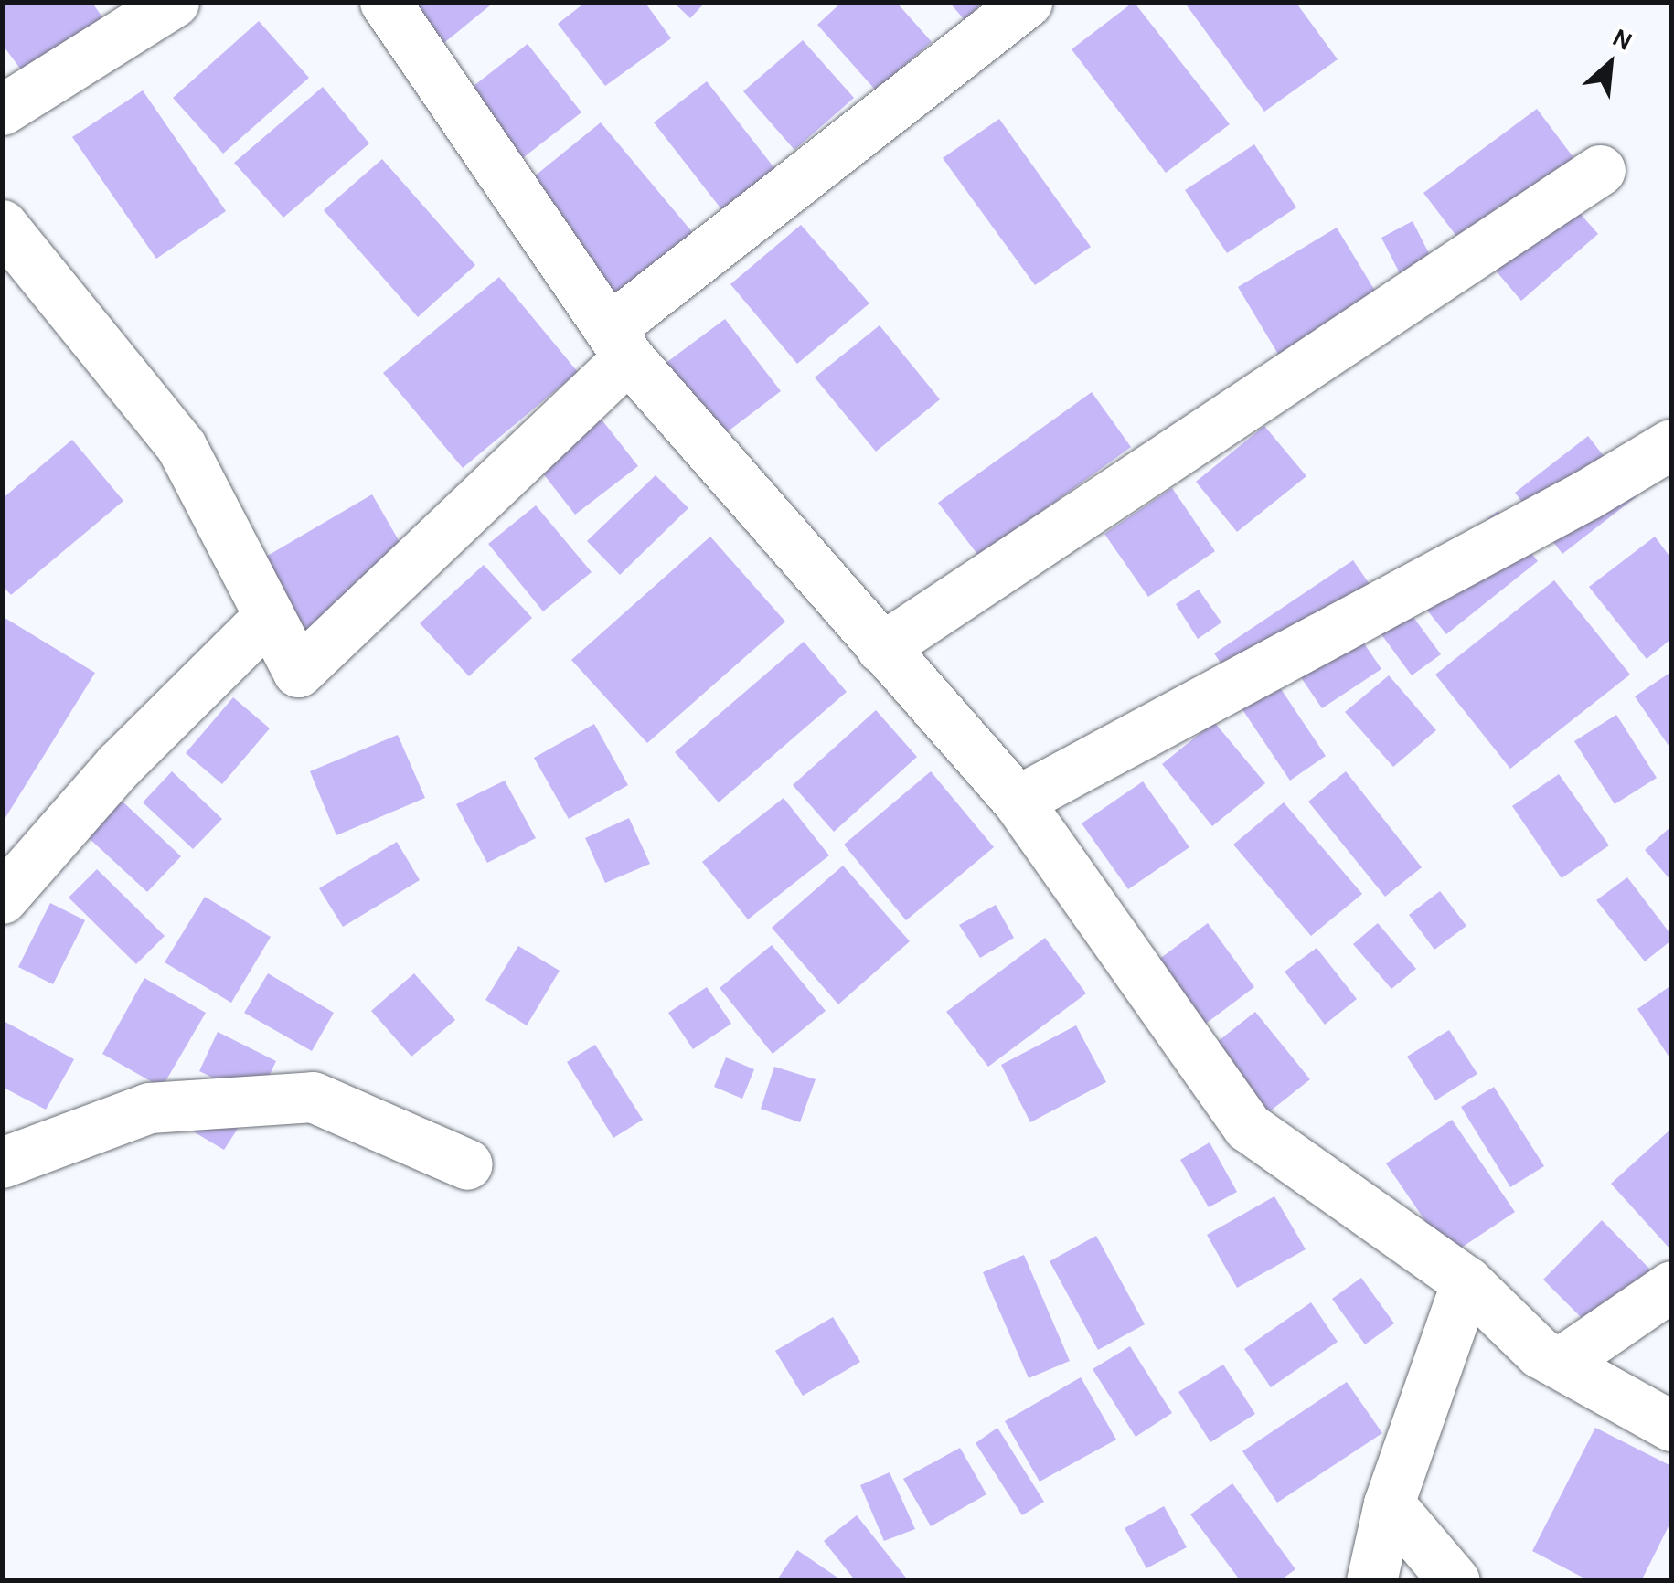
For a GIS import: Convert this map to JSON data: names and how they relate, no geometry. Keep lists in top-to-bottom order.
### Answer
{
  "north": "top right"
}
